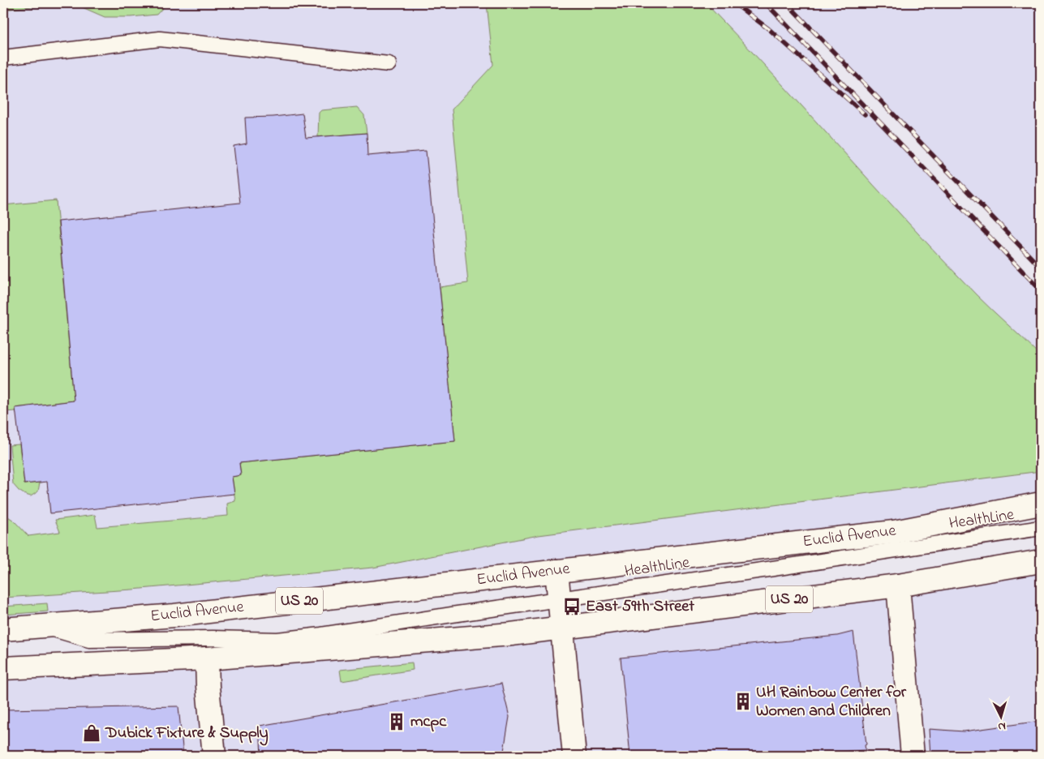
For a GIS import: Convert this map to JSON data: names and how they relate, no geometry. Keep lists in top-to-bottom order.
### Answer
{
  "streets": {
    "main road": ["Euclid Avenue", "US 20"],
    "lane": ["HealthLine"]
  },
  "crossings": [
    ["HealthLine", "Euclid Avenue"],
    ["HealthLine", "US 20"]
  ],
  "places": {
    "bus stop": ["East 59th Street"],
    "building": ["UH Rainbow Center for Women and Children", "mcpc"],
    "shop": ["Dubick Fixture & Supply"]
  },
  "north": "bottom"
}
